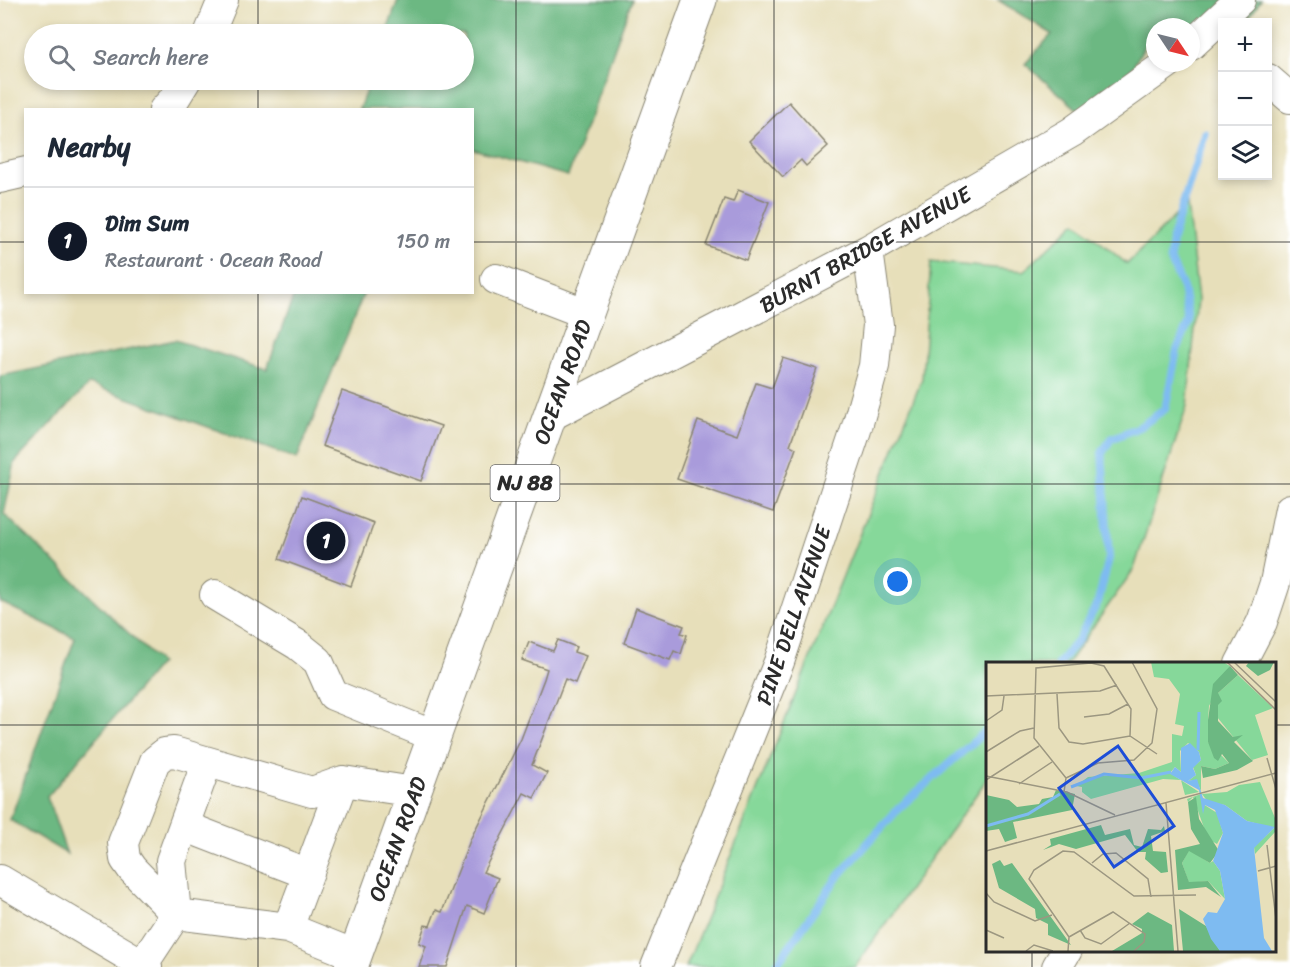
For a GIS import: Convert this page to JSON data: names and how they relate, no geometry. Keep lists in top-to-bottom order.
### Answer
{
  "streets": {
    "main road": ["OCEAN ROAD", "NJ 88"],
    "street": ["BURNT BRIDGE AVENUE", "PINE DELL AVENUE"]
  },
  "crossings": [
    ["BURNT BRIDGE AVENUE", "OCEAN ROAD"],
    ["BURNT BRIDGE AVENUE", "PINE DELL AVENUE"]
  ],
  "north": "bottom right",
  "page": {
    "map_buttons": ["+", "−"],
    "search": "Search here",
    "heading": "Nearby",
    "list": [
      {
        "mark": "1",
        "name": "Dim Sum",
        "note": "Restaurant · Ocean Road",
        "value": "150 m"
      }
    ],
    "pins": "1"
  }
}
